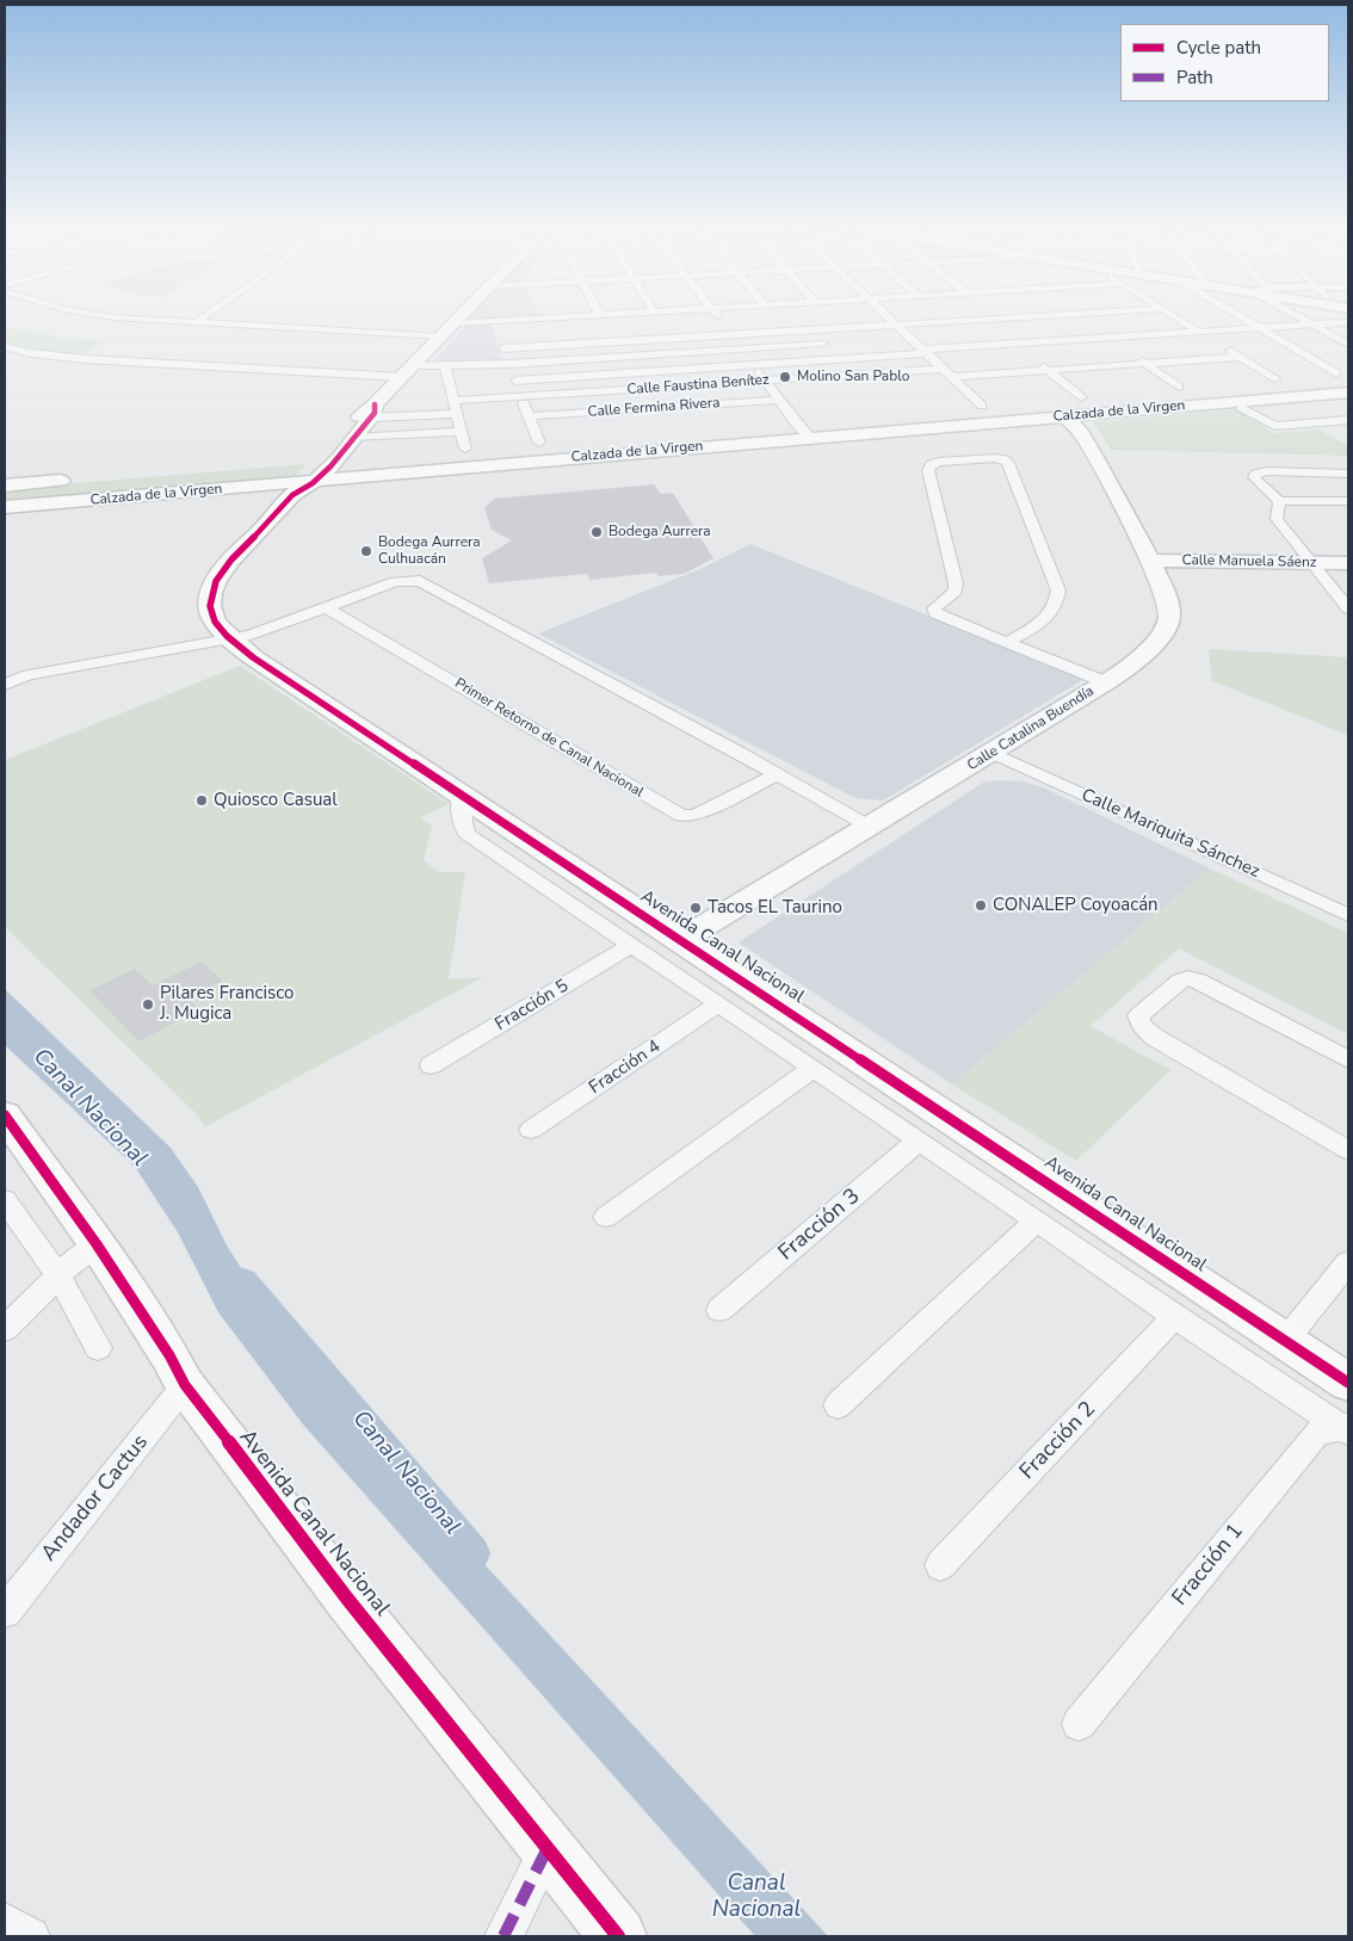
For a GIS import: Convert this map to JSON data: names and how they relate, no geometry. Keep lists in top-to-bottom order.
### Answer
{
  "streets": {
    "street": [
      "Calle Faustina Benítez",
      "Calle Fermina Rivera",
      "Calzada de la Virgen",
      "Calle Manuela Sáenz",
      "Calle Catalina Buendía",
      "Primer Retorno de Canal Nacional",
      "Calle Mariquita Sánchez",
      "Avenida Canal Nacional",
      "Fracción 5",
      "Fracción 4",
      "Fracción 3",
      "Fracción 2",
      "Andador Cactus",
      "Fracción 1"
    ]
  },
  "crossings": [
    ["Calzada de la Virgen", "Calle Catalina Buendía"],
    ["Calzada de la Virgen", "Avenida Canal Nacional"],
    ["Calle Manuela Sáenz", "Calle Catalina Buendía"],
    ["Calle Catalina Buendía", "Calle Mariquita Sánchez"],
    ["Calle Catalina Buendía", "Avenida Canal Nacional"],
    ["Avenida Canal Nacional", "Andador Cactus"]
  ],
  "water": ["Canal Nacional"],
  "places": [
    "Molino San Pablo",
    "Bodega Aurrera",
    "Bodega Aurrera Culhuacán",
    "Quiosco Casual",
    "CONALEP Coyoacán",
    "Tacos EL Taurino",
    "Pilares Francisco J. Mugica"
  ],
  "legend": ["Cycle path", "Path"]
}
